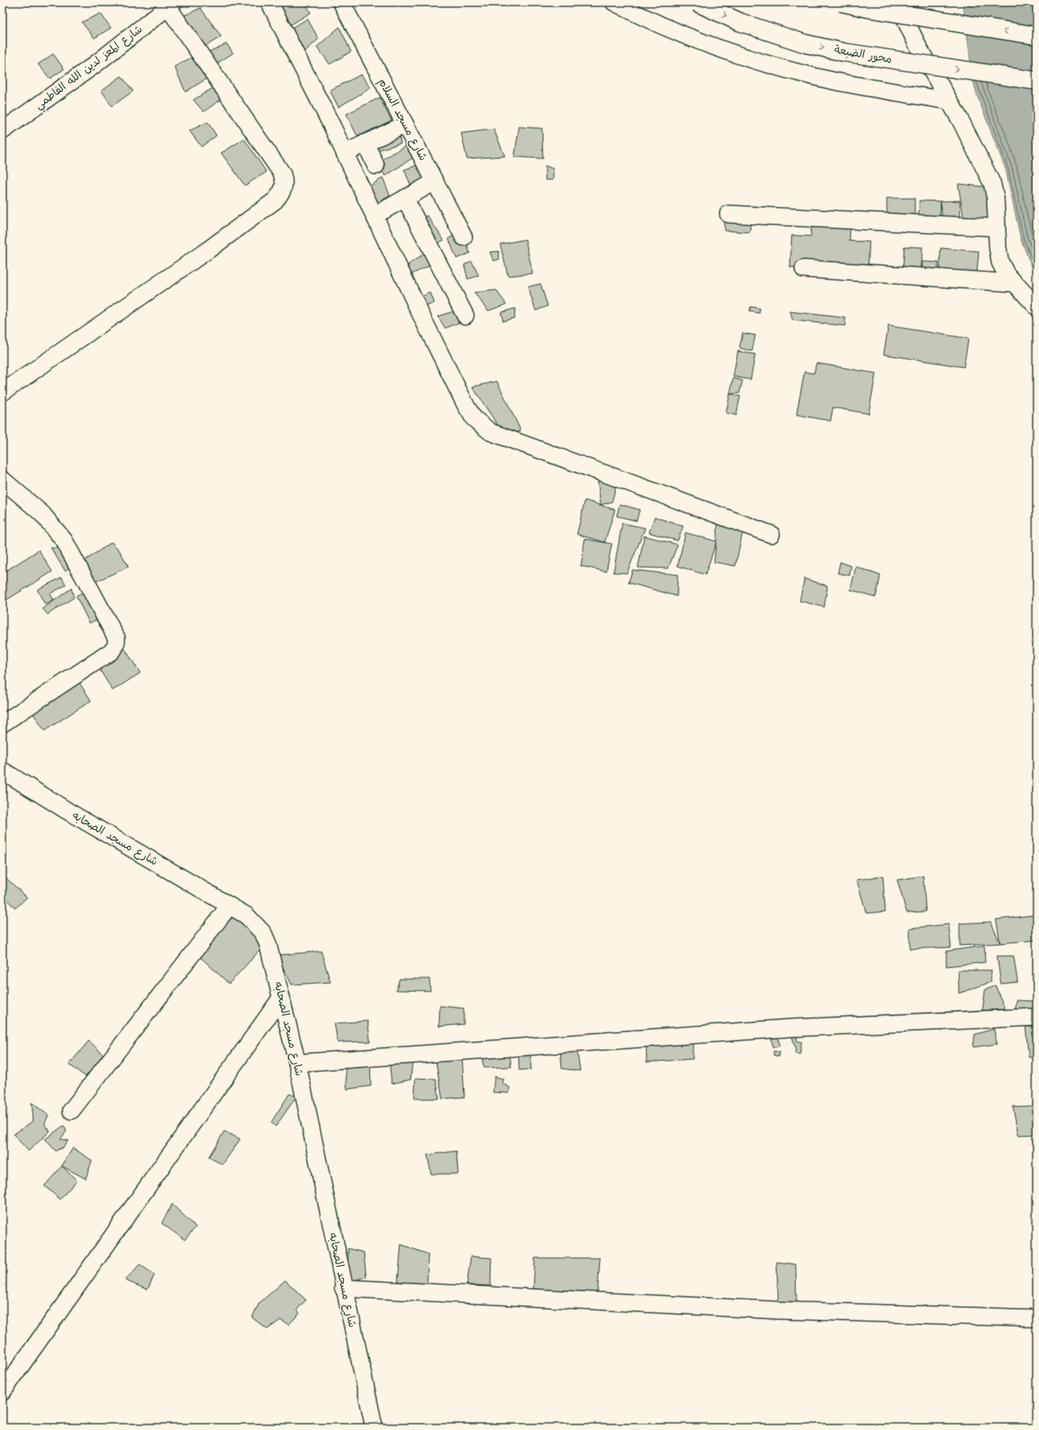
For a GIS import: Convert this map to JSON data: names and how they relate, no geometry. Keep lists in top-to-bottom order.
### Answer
{
  "streets": {
    "highway": ["محور الضبعة"],
    "street": ["شارع المعز لدين الله الفاطمي", "شارع مسجد السلام", "شارع مسجد الصحابه"]
  }
}
